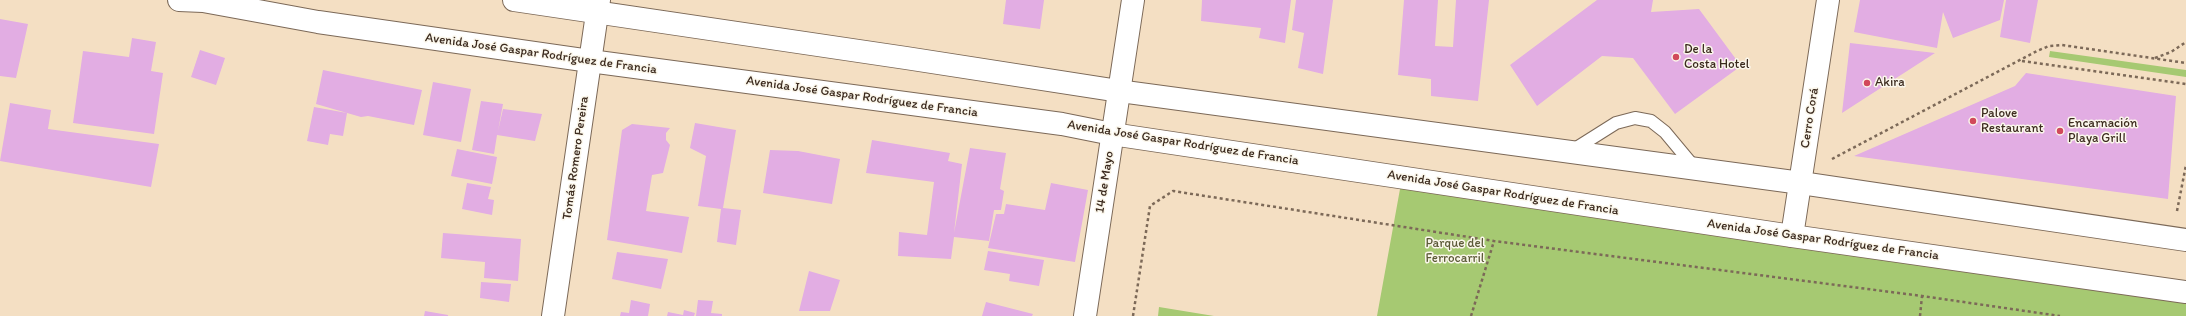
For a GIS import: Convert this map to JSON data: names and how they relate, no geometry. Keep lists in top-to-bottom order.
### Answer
{
  "streets": {
    "main road": [
      "Avenida José Gaspar Rodríguez de Francia",
      "Cerro Corá",
      "Tomás Romero Pereira",
      "14 de Mayo"
    ]
  },
  "crossings": [
    ["Avenida José Gaspar Rodríguez de Francia", "Cerro Corá"],
    ["Avenida José Gaspar Rodríguez de Francia", "Tomás Romero Pereira"],
    ["Avenida José Gaspar Rodríguez de Francia", "14 de Mayo"]
  ],
  "parks": ["Parque del Ferrocarril"],
  "places": [
    "De la Costa Hotel",
    "Akira",
    "Palove Restaurant",
    "Encarnación Playa Grill"
  ]
}
